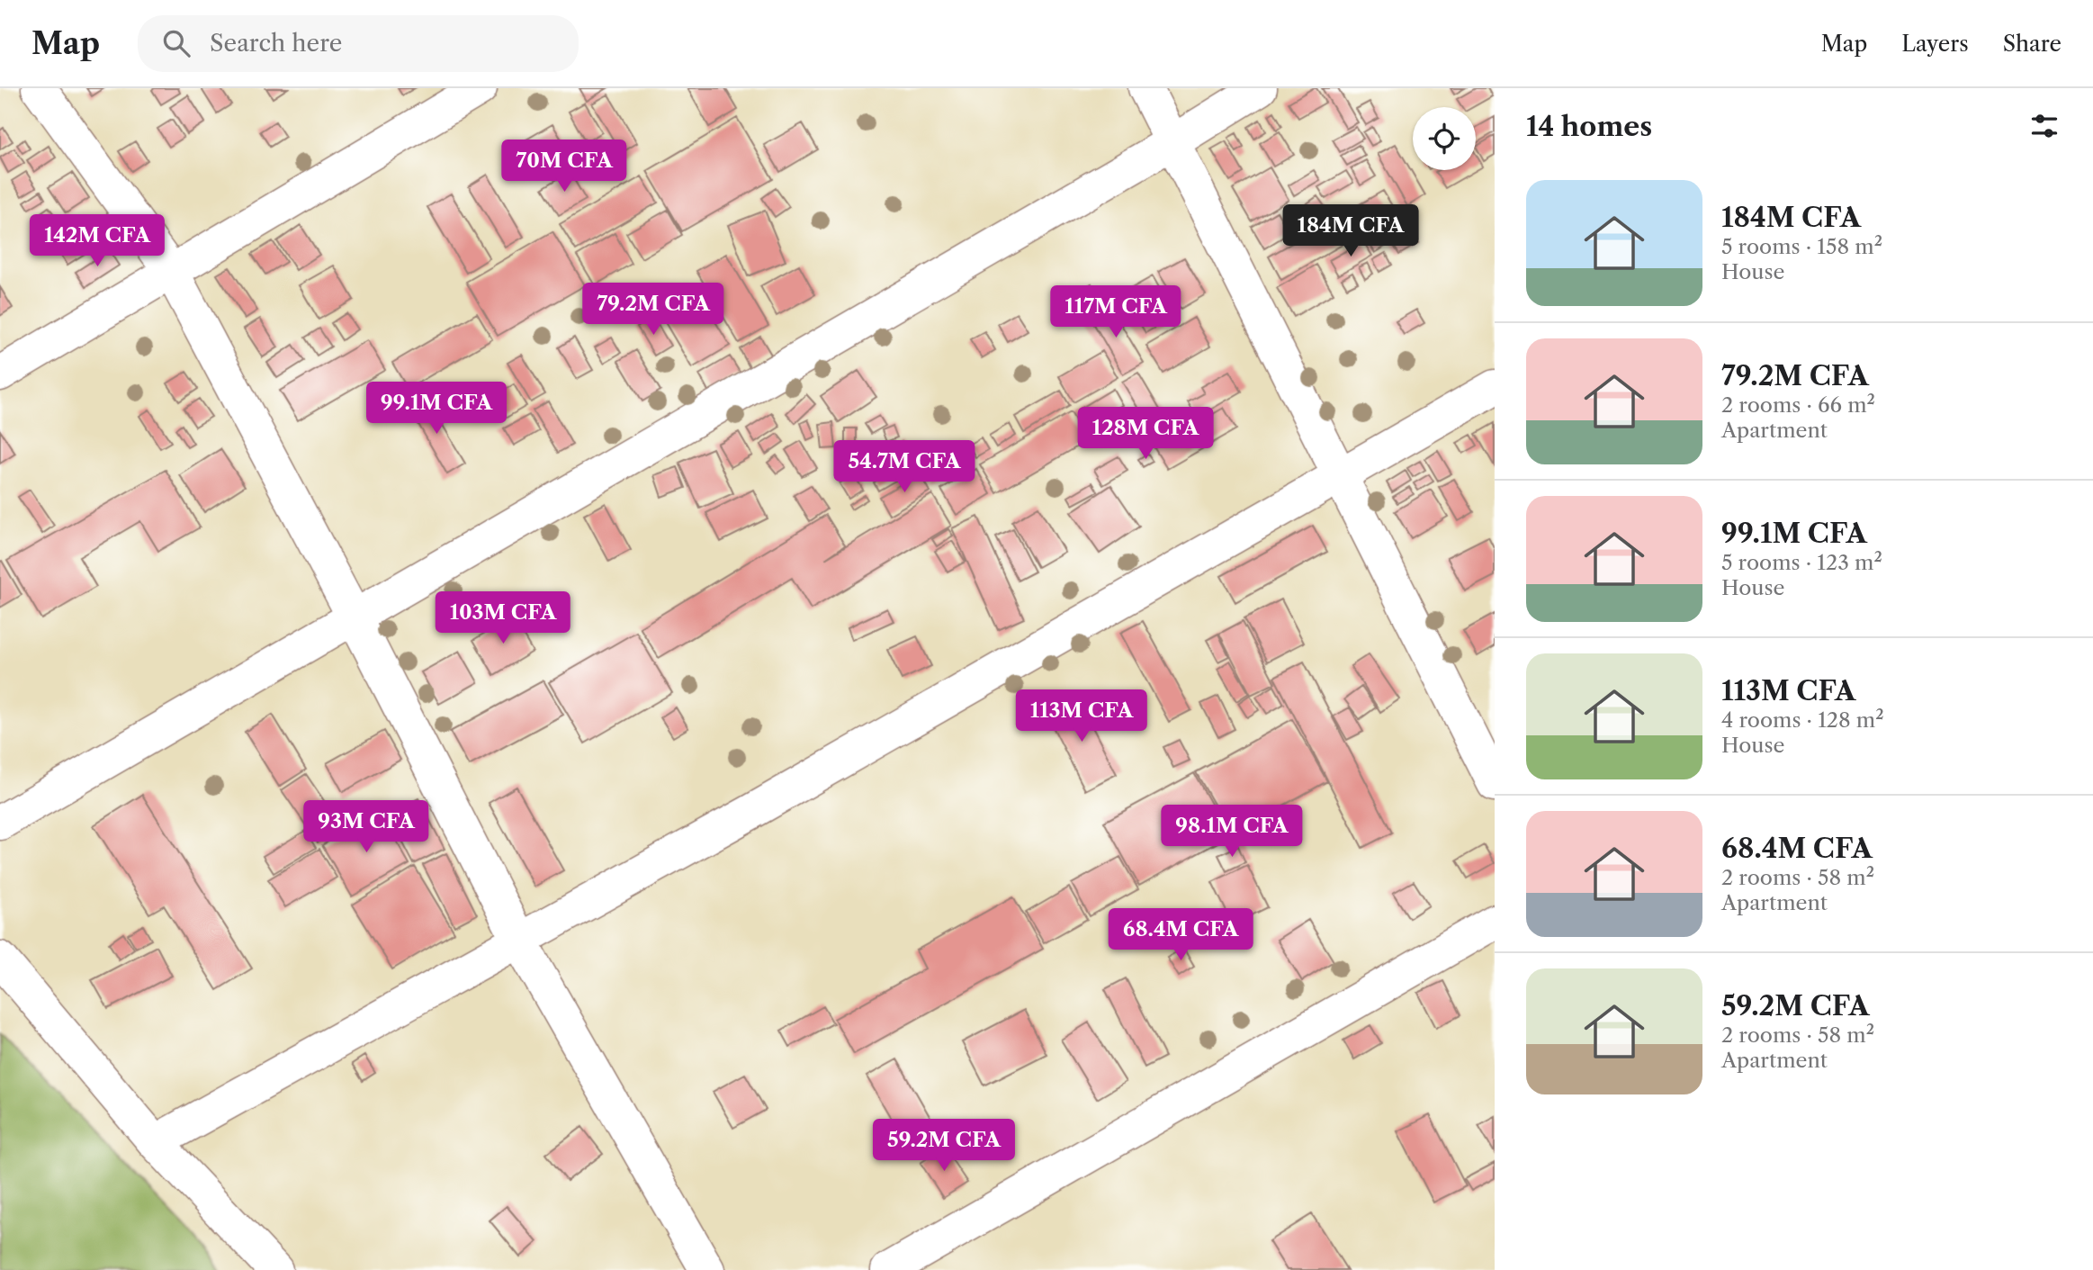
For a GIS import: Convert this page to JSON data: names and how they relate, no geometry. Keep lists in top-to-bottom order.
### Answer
{
  "page": {
    "header": "Map",
    "search": "Search here",
    "nav": ["Map", "Layers", "Share"],
    "heading": "14 homes",
    "price": [
      "70M CFA",
      "184M CFA",
      "142M CFA",
      "79.2M CFA",
      "117M CFA",
      "99.1M CFA",
      "128M CFA",
      "54.7M CFA",
      "103M CFA",
      "113M CFA",
      "93M CFA",
      "98.1M CFA",
      "68.4M CFA",
      "59.2M CFA"
    ],
    "list": [
      {
        "name": "184M CFA",
        "note": "5 rooms · 158 m² · House"
      },
      {
        "name": "79.2M CFA",
        "note": "2 rooms · 66 m² · Apartment"
      },
      {
        "name": "99.1M CFA",
        "note": "5 rooms · 123 m² · House"
      },
      {
        "name": "113M CFA",
        "note": "4 rooms · 128 m² · House"
      },
      {
        "name": "68.4M CFA",
        "note": "2 rooms · 58 m² · Apartment"
      },
      {
        "name": "59.2M CFA",
        "note": "2 rooms · 58 m² · Apartment"
      }
    ]
  }
}
